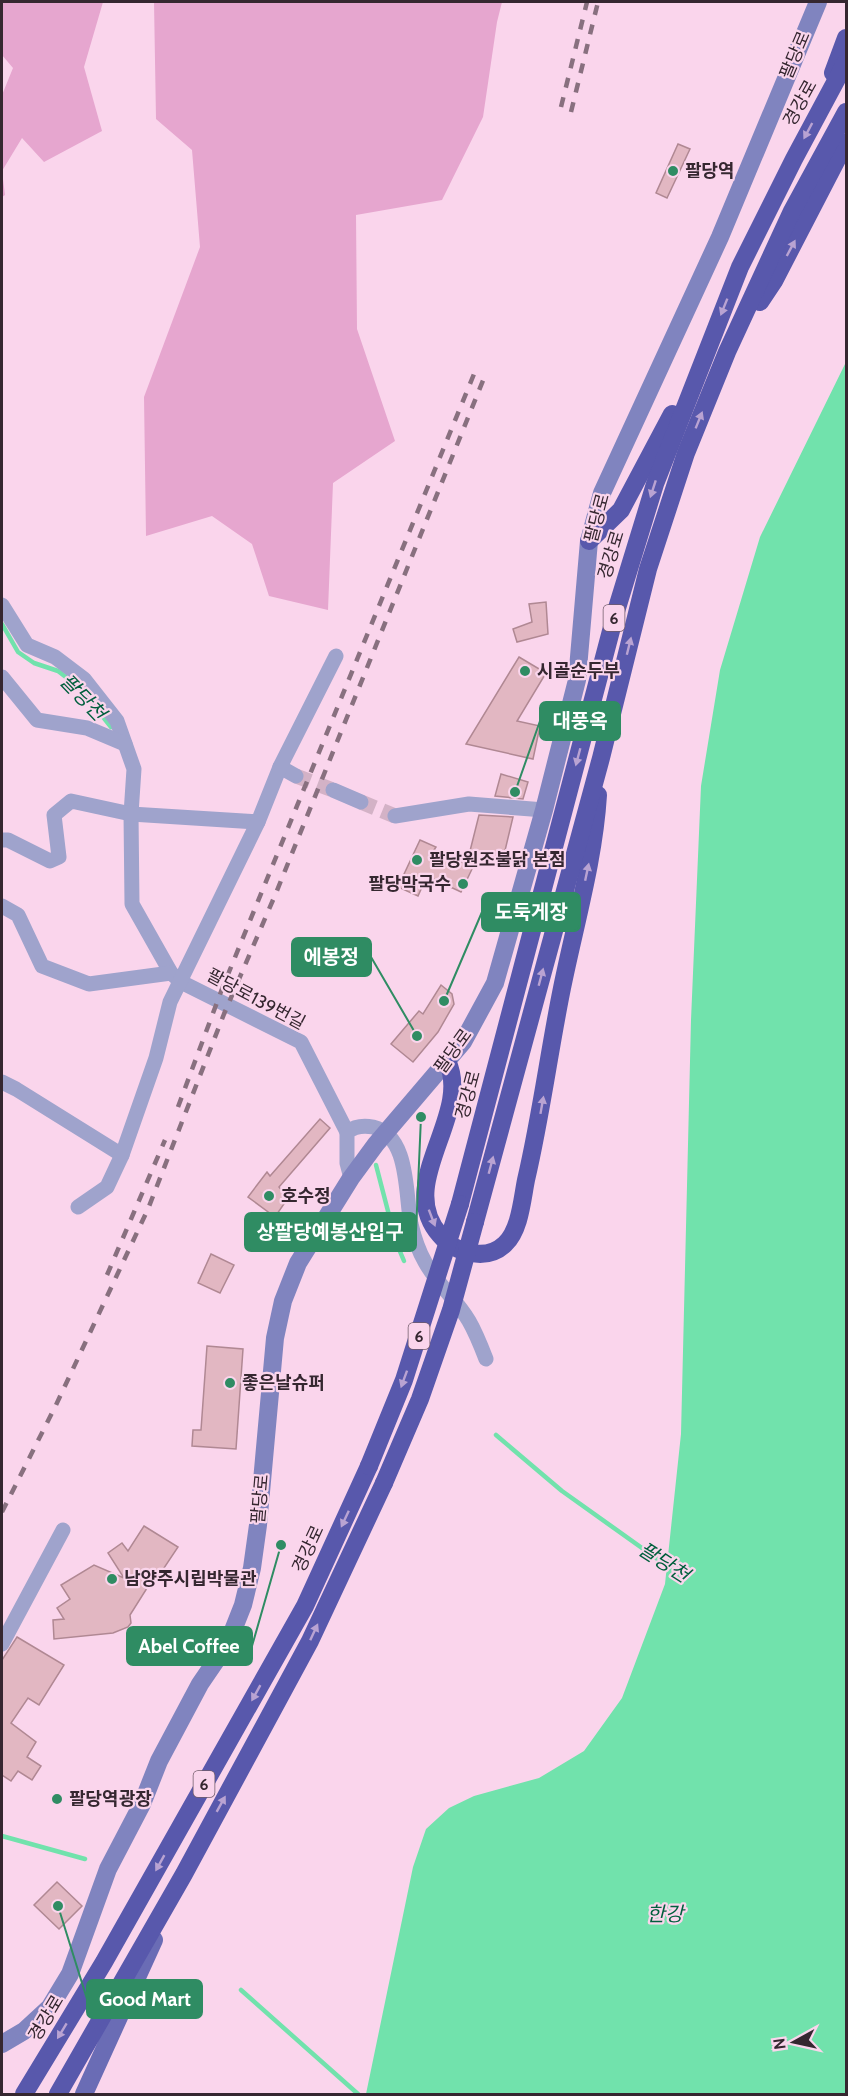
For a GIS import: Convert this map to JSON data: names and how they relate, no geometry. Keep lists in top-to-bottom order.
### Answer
{
  "streets": {
    "highway": ["경강로", "6"],
    "street": ["팔당로", "팔당로139번길"]
  },
  "water": ["팔당천", "한강"],
  "places": [
    "팔당역",
    "시골순두부",
    "대풍옥",
    "팔당원조불닭 본점",
    "팔당막국수",
    "도둑게장",
    "에봉정",
    "상팔당예봉산입구",
    "호수정",
    "좋은날슈퍼",
    "Abel Coffee",
    "남양주시립박물관",
    "팔당역광장",
    "Good Mart"
  ],
  "north": "left"
}
